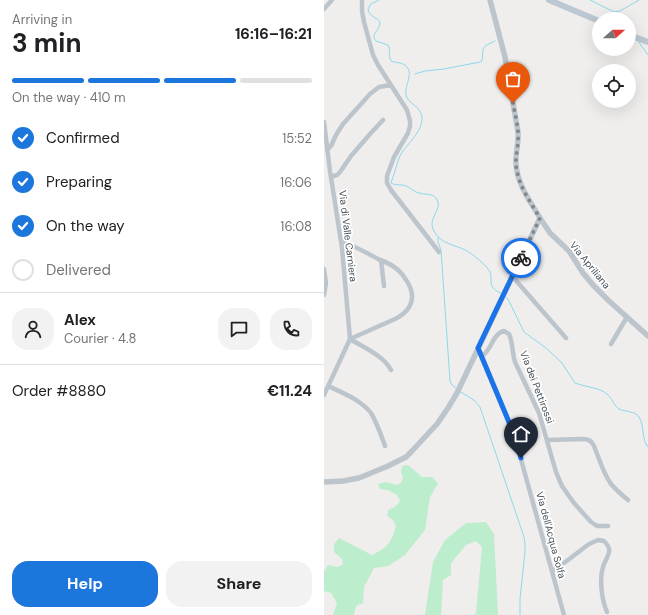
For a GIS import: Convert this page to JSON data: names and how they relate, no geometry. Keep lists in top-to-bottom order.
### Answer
{
  "streets": {
    "street": [
      "Via di Valle Carniera",
      "Via Apriliana",
      "Via dei Pettirossi",
      "Via dell'Acqua Solfa"
    ]
  },
  "crossings": [
    ["Via dei Pettirossi", "Via dell'Acqua Solfa"]
  ],
  "north": "right",
  "page": {
    "heading": ["3 min", "Arriving in", "16:16–16:21"],
    "panel": [
      "Alex",
      "Courier · 4.8",
      "Order #8880",
      "€11.24"
    ],
    "bar": "On the way · 410 m",
    "list": [
      ["Confirmed", "15:52"],
      ["Preparing", "16:06"],
      ["On the way", "16:08"],
      "Delivered"
    ],
    "buttons": ["Help", "Share"]
  }
}
